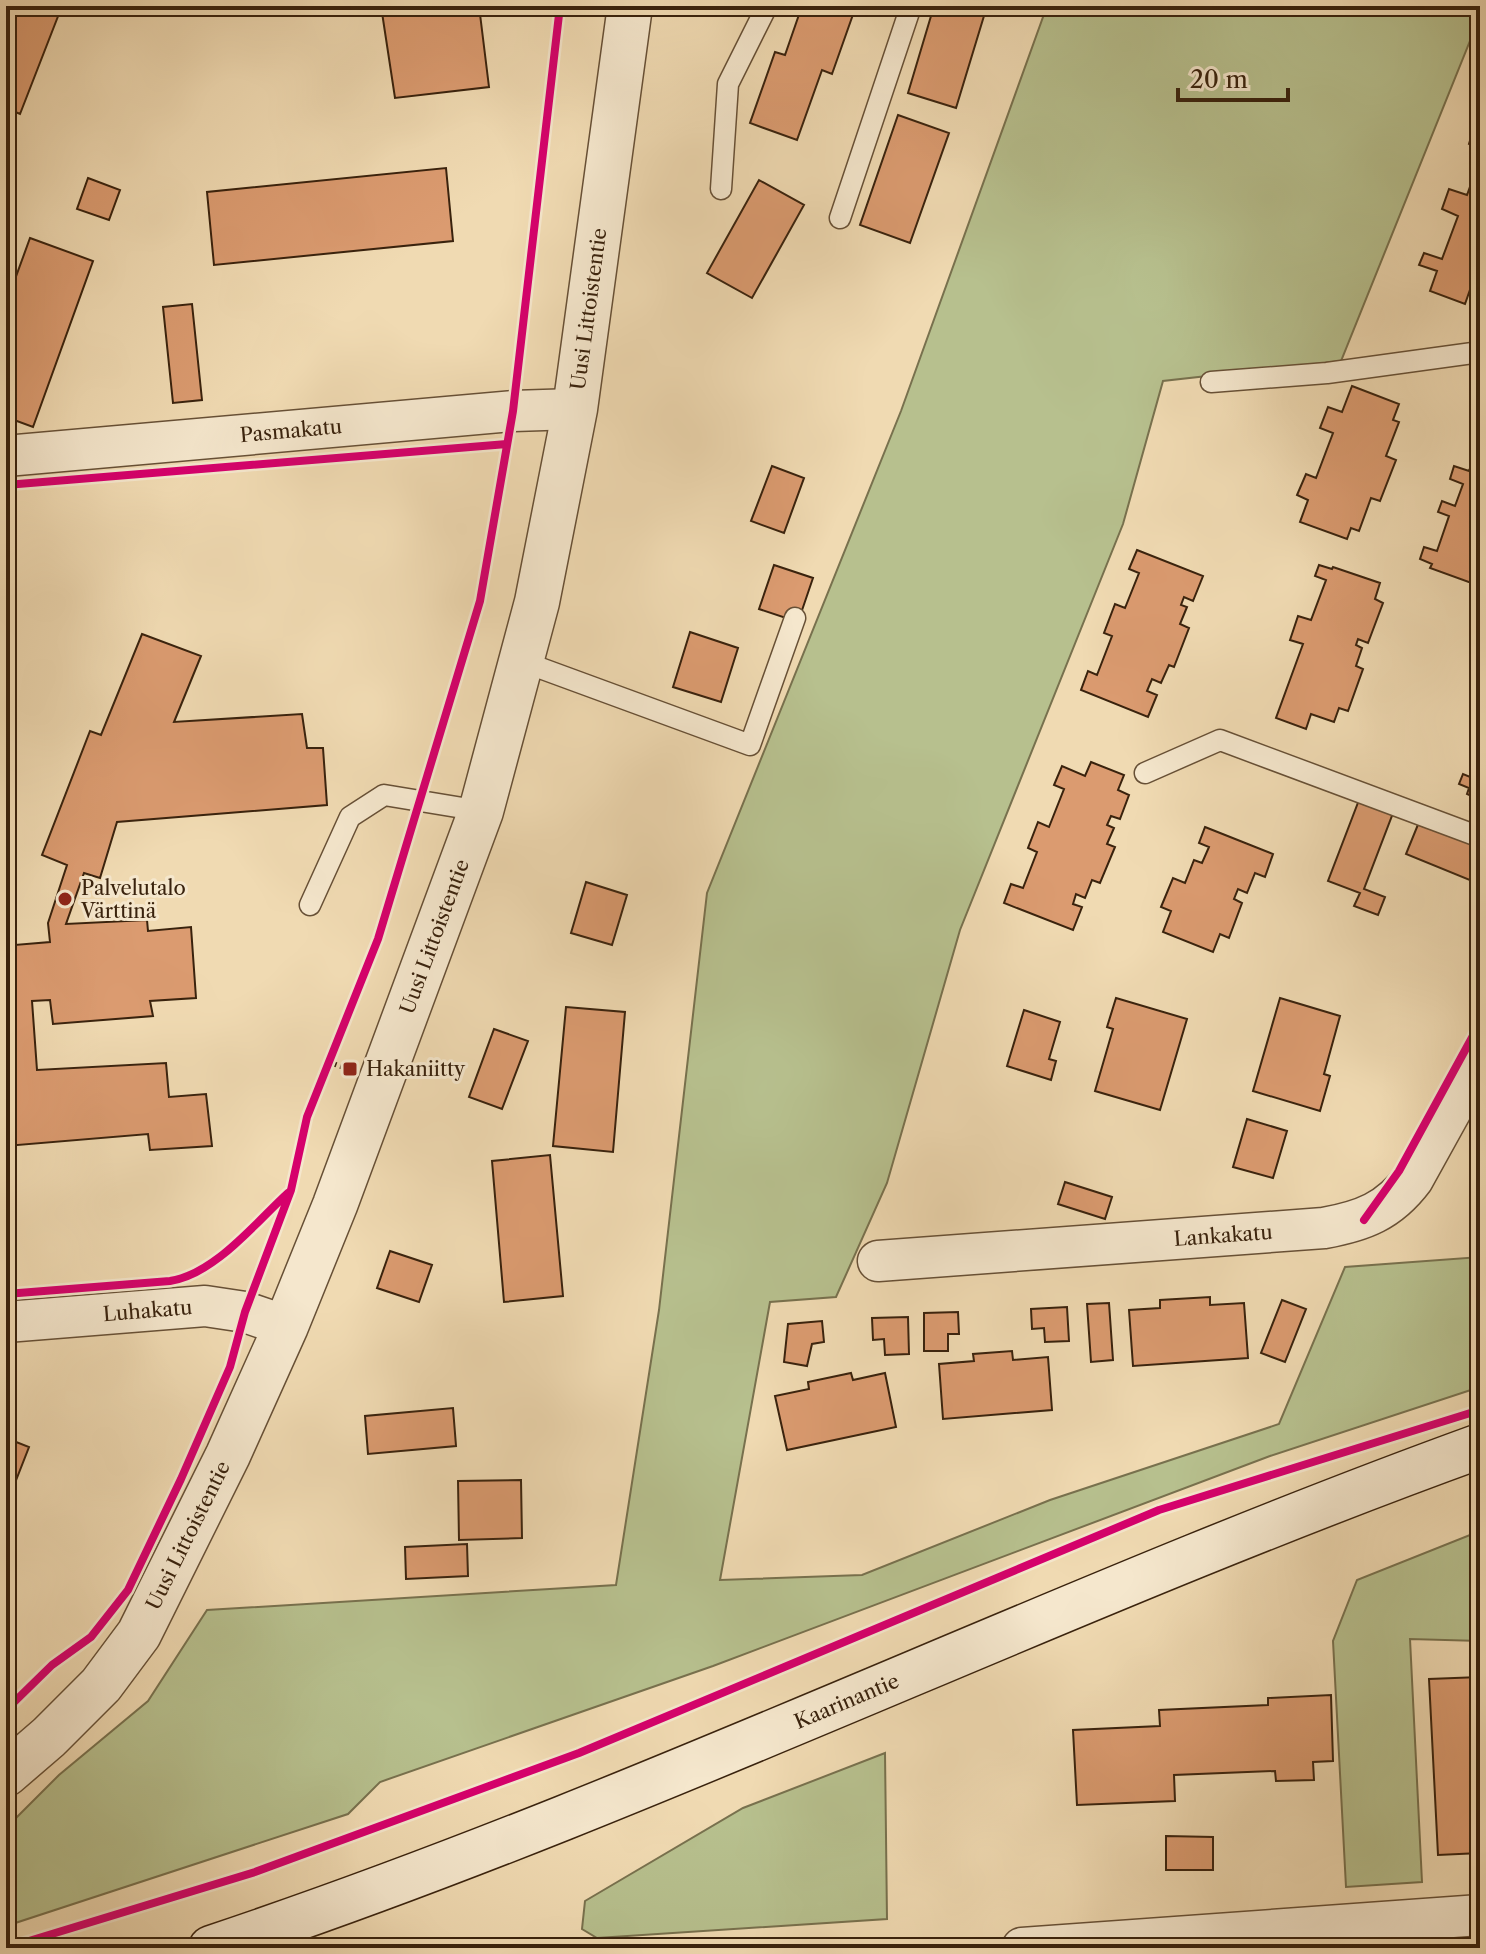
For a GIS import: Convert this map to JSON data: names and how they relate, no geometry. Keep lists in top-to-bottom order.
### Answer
{
  "streets": {
    "street": [
      "Uusi Littoistentie",
      "Pasmakatu",
      "Lankakatu",
      "Luhakatu",
      "Kaarinantie"
    ]
  },
  "crossings": [
    ["Uusi Littoistentie", "Pasmakatu"],
    ["Uusi Littoistentie", "Luhakatu"]
  ],
  "places": {
    "other": ["Palvelutalo Värttinä"],
    "transit": ["Hakaniitty"]
  },
  "scale_bar": "20 m"
}
